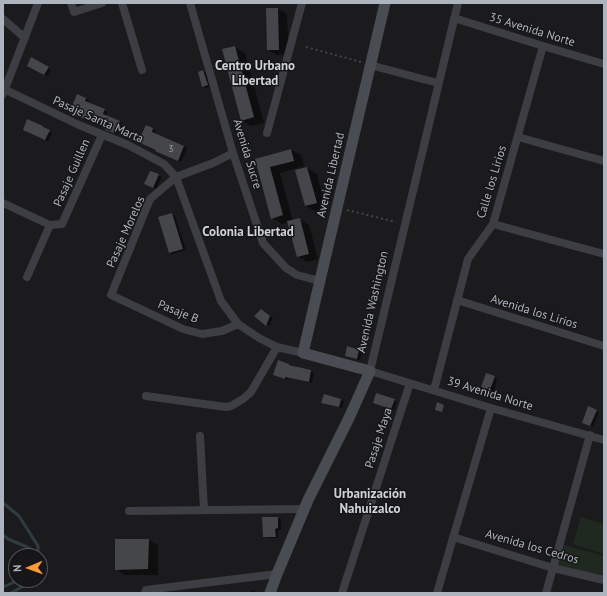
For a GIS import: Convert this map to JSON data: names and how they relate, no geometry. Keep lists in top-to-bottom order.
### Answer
{
  "streets": {
    "main road": ["Avenida Libertad", "Avenida Washington"],
    "street": [
      "35 Avenida Norte",
      "Pasaje Santa Marta",
      "Avenida Sucre",
      "Pasaje Guillen",
      "Calle los Lirios",
      "Pasaje Morelos",
      "Pasaje B",
      "Avenida los Lirios",
      "39 Avenida Norte",
      "Pasaje Maya",
      "Avenida los Cedros"
    ]
  },
  "crossings": [
    ["35 Avenida Norte", "Calle los Lirios"],
    ["35 Avenida Norte", "Avenida Washington"],
    ["Pasaje Santa Marta", "Pasaje Guillen"],
    ["Pasaje Santa Marta", "Pasaje Morelos"],
    ["Avenida Sucre", "Avenida Libertad"],
    ["Avenida Sucre", "Pasaje Morelos"],
    ["Calle los Lirios", "Avenida los Lirios"],
    ["Calle los Lirios", "39 Avenida Norte"],
    ["Pasaje Morelos", "Pasaje B"],
    ["Avenida Washington", "39 Avenida Norte"],
    ["39 Avenida Norte", "Pasaje Maya"]
  ],
  "districts": ["Centro Urbano Libertad", "Colonia Libertad", "Urbanización Nahuizalco"],
  "house_numbers": ["3"],
  "north": "left"
}
